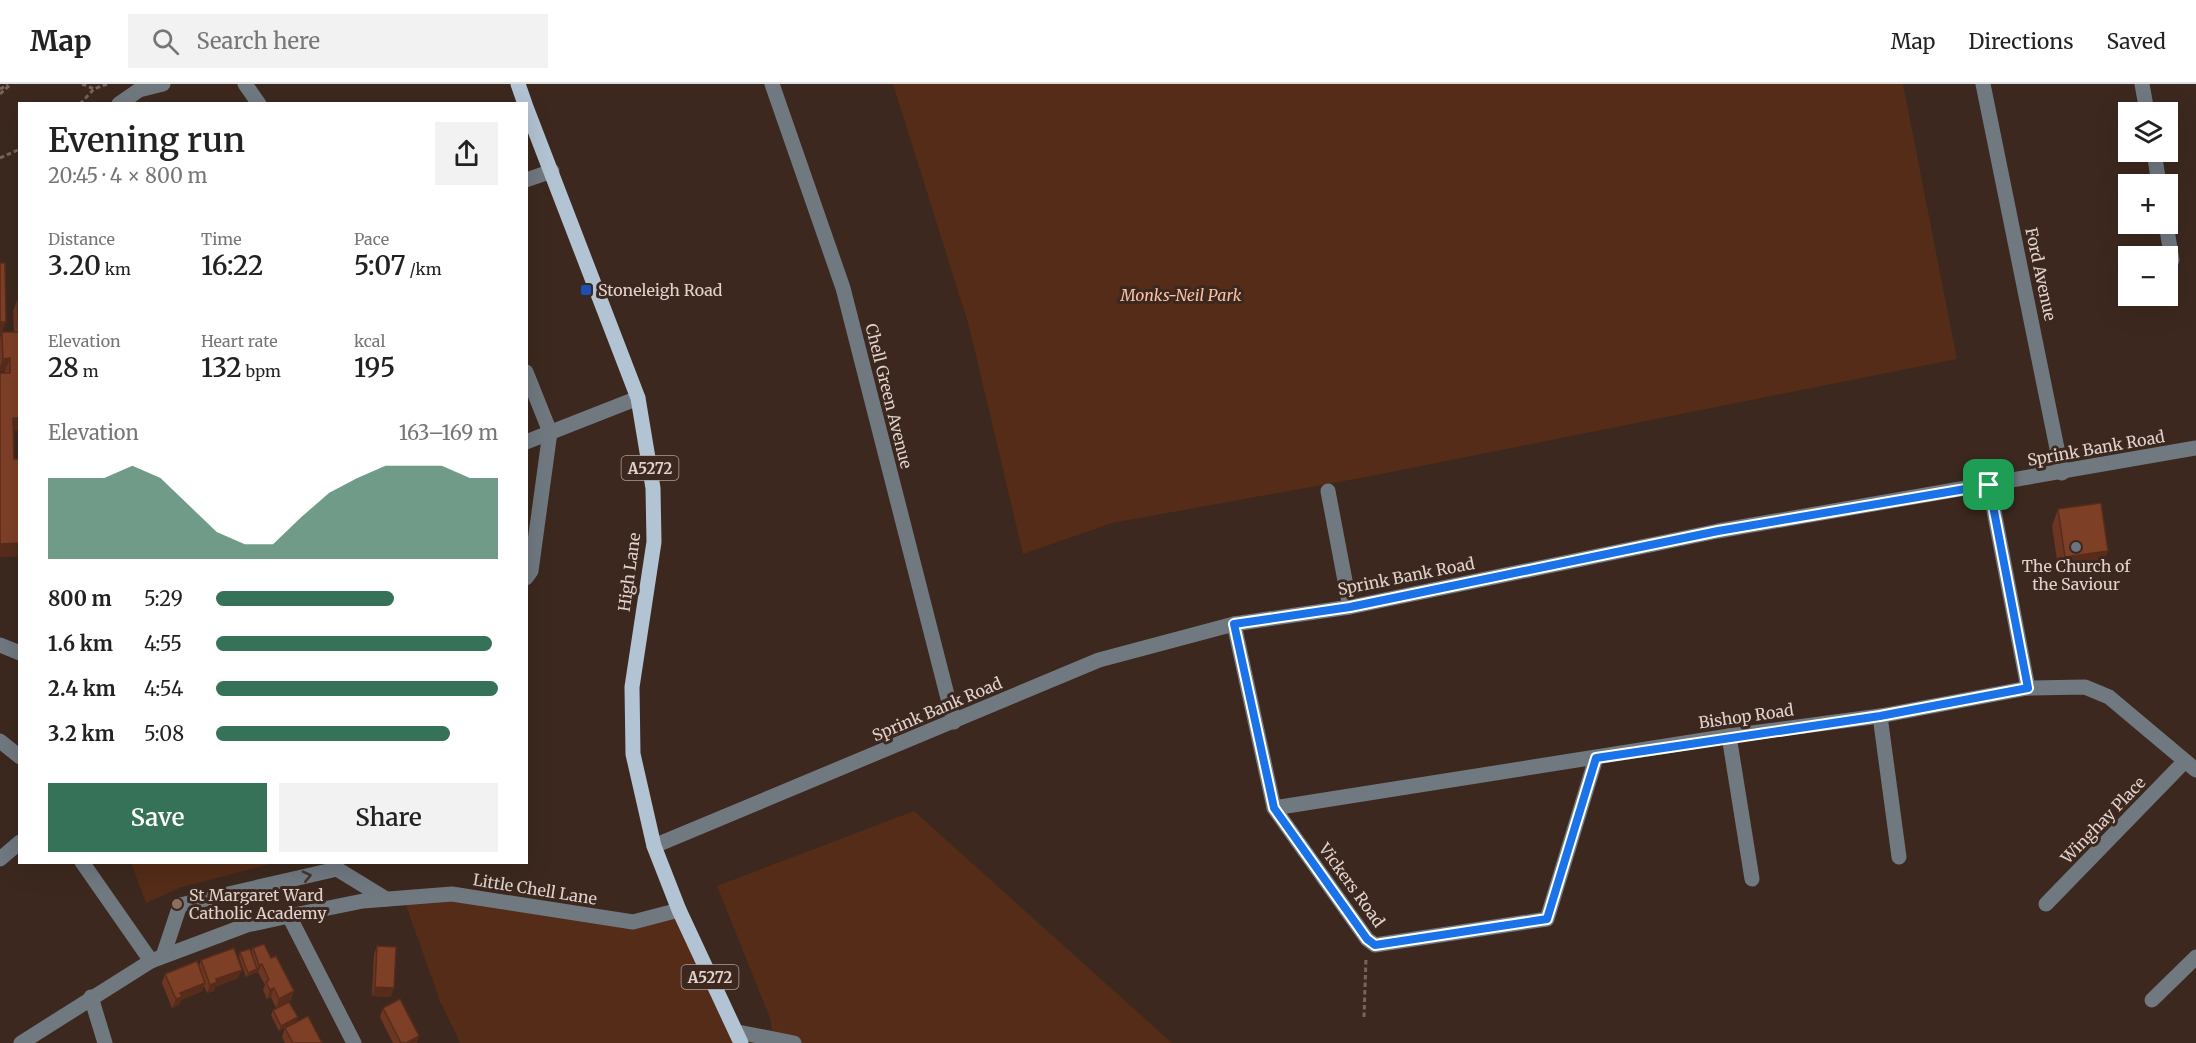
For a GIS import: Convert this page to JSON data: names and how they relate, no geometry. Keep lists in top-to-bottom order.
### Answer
{
  "streets": {
    "main road": ["A5272", "High Lane"],
    "street": [
      "Ford Avenue",
      "Chell Green Avenue",
      "Sprink Bank Road",
      "Bishop Road",
      "Winghay Place",
      "Vickers Road",
      "Little Chell Lane"
    ]
  },
  "crossings": [
    ["Ford Avenue", "Sprink Bank Road"],
    ["Chell Green Avenue", "Sprink Bank Road"],
    ["Sprink Bank Road", "High Lane"],
    ["Sprink Bank Road", "Vickers Road"],
    ["High Lane", "Little Chell Lane"],
    ["Bishop Road", "Winghay Place"],
    ["Bishop Road", "Vickers Road"]
  ],
  "parks": ["Monks-Neil Park"],
  "places": {
    "transit": ["Stoneleigh Road"],
    "other": ["The Church of the Saviour", "St Margaret Ward Catholic Academy"]
  },
  "page": {
    "header": "Map",
    "search": "Search here",
    "nav": ["Map", "Directions", "Saved"],
    "map_buttons": ["+", "−"],
    "heading": ["Evening run", "20:45 · 4 × 800 m"],
    "stats": [
      ["Distance", "3.20 km"],
      ["Time", "16:22"],
      ["Pace", "5:07 /km"],
      ["Elevation", "28 m"],
      ["Heart rate", "132 bpm"],
      ["kcal", "195"]
    ],
    "chart": ["Elevation", "163–169 m"],
    "list": [
      {
        "name": "800 m",
        "note": "5:29"
      },
      {
        "name": "1.6 km",
        "note": "4:55"
      },
      {
        "name": "2.4 km",
        "note": "4:54"
      },
      {
        "name": "3.2 km",
        "note": "5:08"
      }
    ],
    "buttons": ["Save", "Share"]
  }
}
